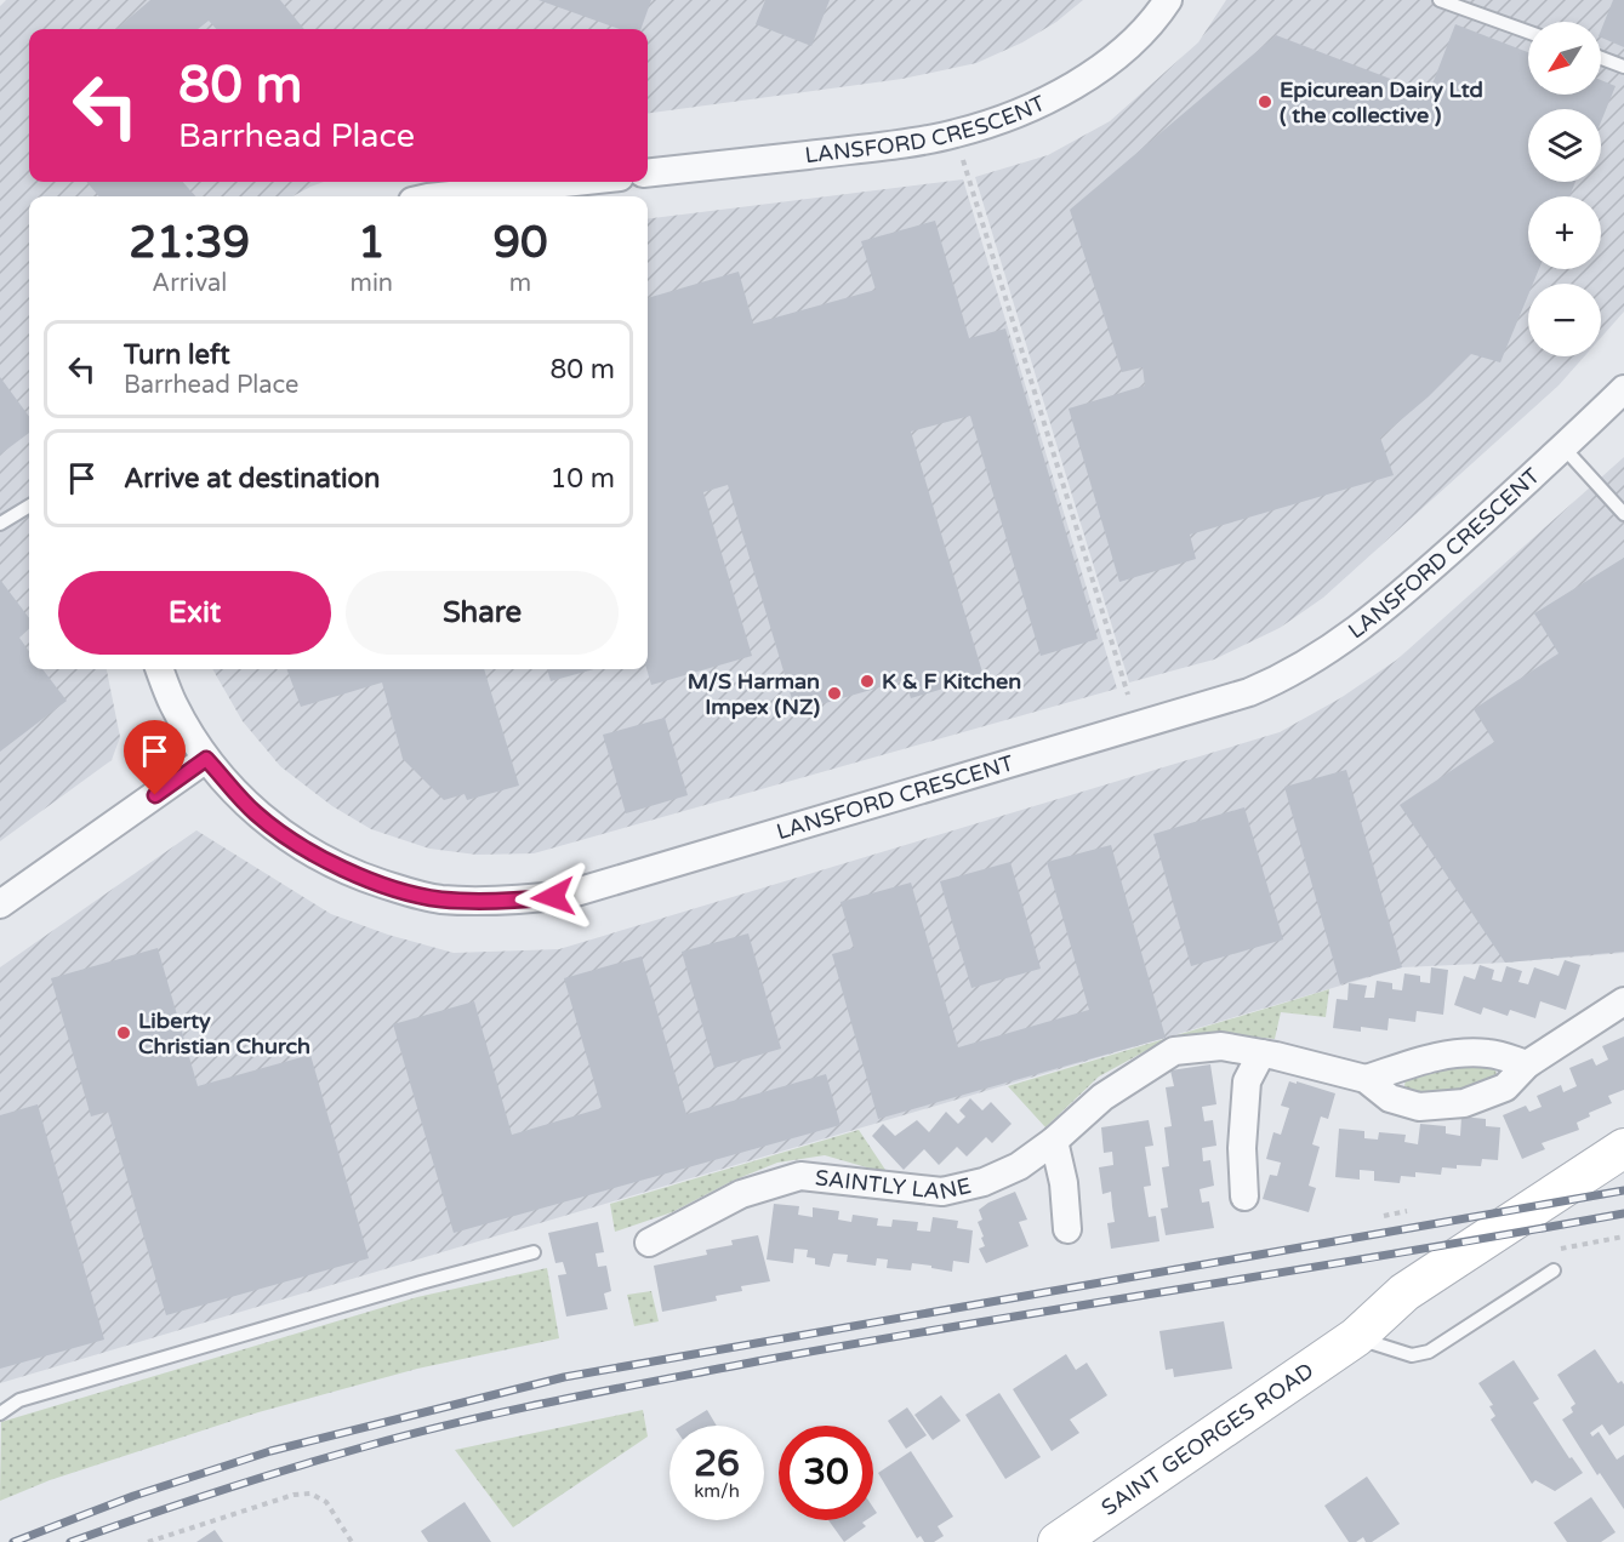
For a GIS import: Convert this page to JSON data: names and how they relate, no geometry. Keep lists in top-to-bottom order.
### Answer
{
  "streets": {
    "main road": ["SAINT GEORGES ROAD"],
    "street": ["LANSFORD CRESCENT", "SAINTLY LANE"]
  },
  "places": [
    "Epicurean Dairy Ltd ( the collective )",
    "K & F Kitchen",
    "M/S Harman Impex (NZ)",
    "Liberty Christian Church"
  ],
  "north": "bottom left",
  "page": {
    "map_buttons": ["+", "−"],
    "turn": ["80 m", "Barrhead Place"],
    "eta": [
      "21:39",
      "Arrival",
      "1",
      "min",
      "90",
      "m"
    ],
    "list": [
      {
        "name": "Turn left",
        "note": "Barrhead Place",
        "value": "80 m"
      },
      {
        "name": "Arrive at destination",
        "value": "10 m"
      }
    ],
    "buttons": ["Exit", "Share"],
    "speed": "26 km/h",
    "limit": "30"
  }
}
